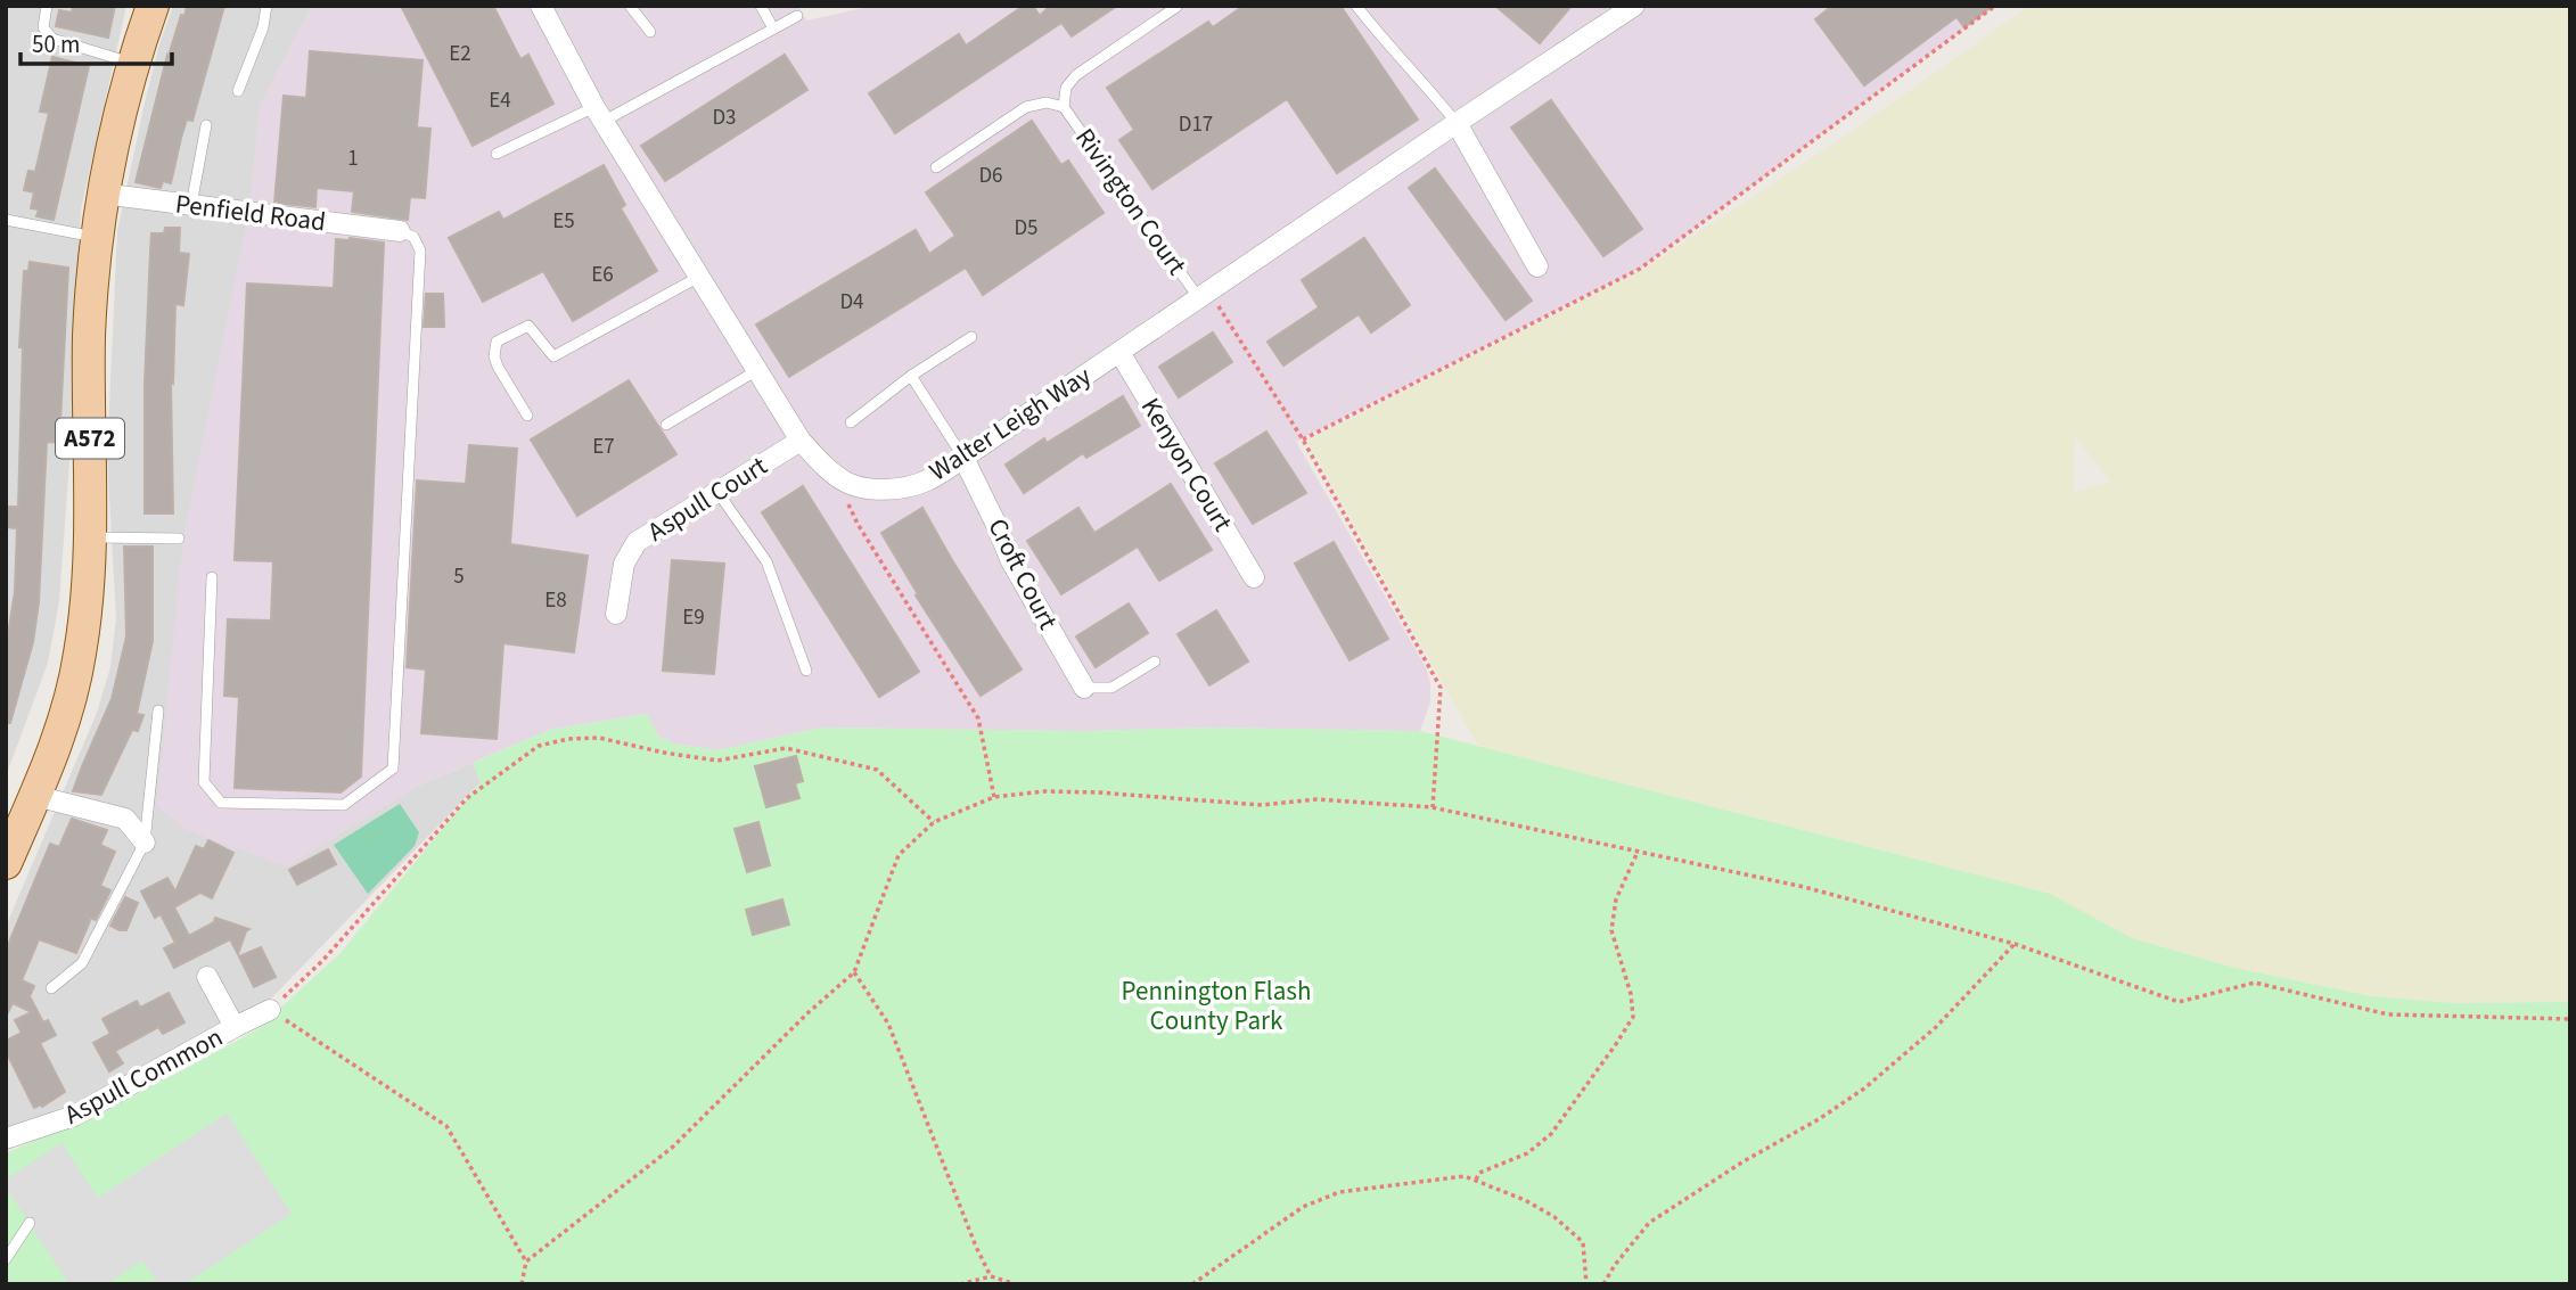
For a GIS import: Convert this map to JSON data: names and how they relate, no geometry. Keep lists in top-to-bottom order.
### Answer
{
  "streets": {
    "main road": ["A572"],
    "street": [
      "Penfield Road",
      "Walter Leigh Way",
      "Kenyon Court",
      "Aspull Court",
      "Croft Court",
      "Aspull Common"
    ],
    "lane": ["Rivington Court"]
  },
  "crossings": [
    ["Rivington Court", "Walter Leigh Way"],
    ["Penfield Road", "A572"],
    ["Walter Leigh Way", "Kenyon Court"],
    ["Walter Leigh Way", "Croft Court"]
  ],
  "parks": ["Pennington Flash County Park"],
  "house_numbers": [
    "E2",
    "E4",
    "D3",
    "D17",
    "1",
    "D6",
    "E5",
    "D5",
    "E6",
    "D4",
    "E7",
    "5",
    "E8",
    "E9"
  ],
  "scale_bar": "50 m"
}
